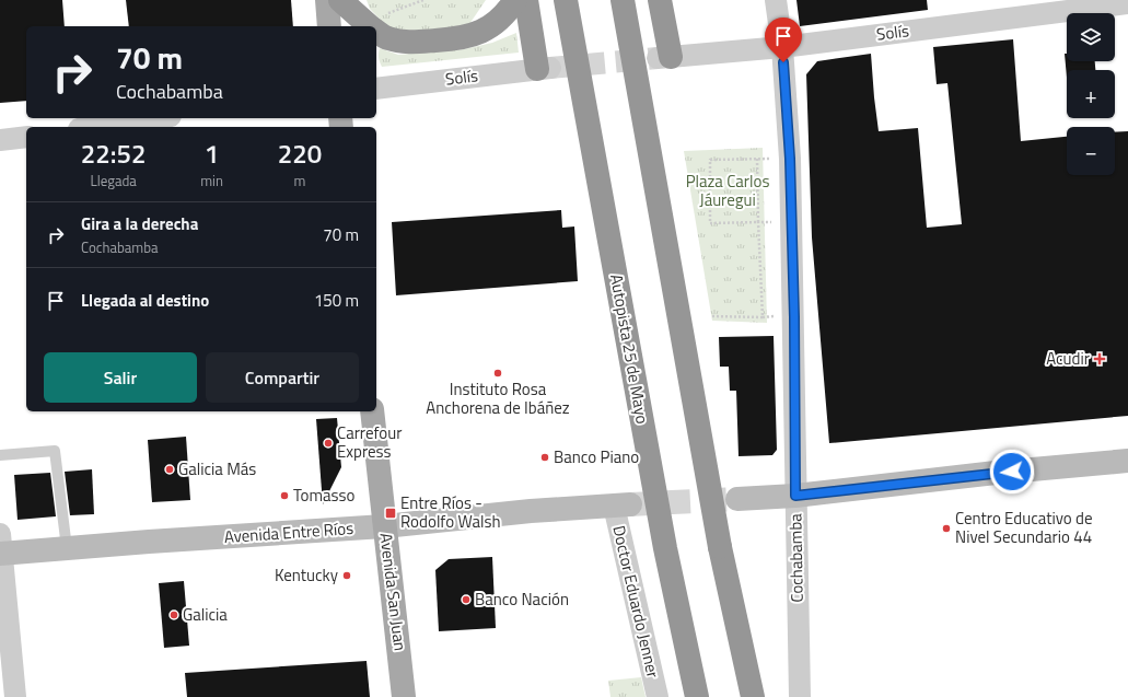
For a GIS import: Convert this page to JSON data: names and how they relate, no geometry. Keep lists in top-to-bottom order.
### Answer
{
  "streets": {
    "highway": ["Autopista 25 de Mayo"],
    "main road": ["Avenida Entre Ríos", "Avenida San Juan"],
    "street": ["Solís", "Cochabamba", "Doctor Eduardo Jenner"]
  },
  "crossings": [
    ["Solís", "Cochabamba"],
    ["Avenida Entre Ríos", "Avenida San Juan"],
    ["Avenida Entre Ríos", "Doctor Eduardo Jenner"]
  ],
  "parks": ["Plaza Carlos Jáuregui"],
  "places": {
    "health": ["Acudir"],
    "other": [
      "Instituto Rosa Anchorena de Ibáñez",
      "Carrefour Express",
      "Banco Piano",
      "Galicia Más",
      "Tomasso",
      "Centro Educativo de Nivel Secundario 44",
      "Kentucky",
      "Banco Nación",
      "Galicia"
    ],
    "transit": ["Entre Ríos - Rodolfo Walsh"]
  },
  "page": {
    "map_buttons": ["+", "−"],
    "turn": ["70 m", "Cochabamba"],
    "eta": [
      "22:52",
      "Llegada",
      "1",
      "min",
      "220",
      "m"
    ],
    "list": [
      {
        "name": "Gira a la derecha",
        "note": "Cochabamba",
        "value": "70 m"
      },
      {
        "name": "Llegada al destino",
        "value": "150 m"
      }
    ],
    "buttons": ["Salir", "Compartir"]
  }
}
